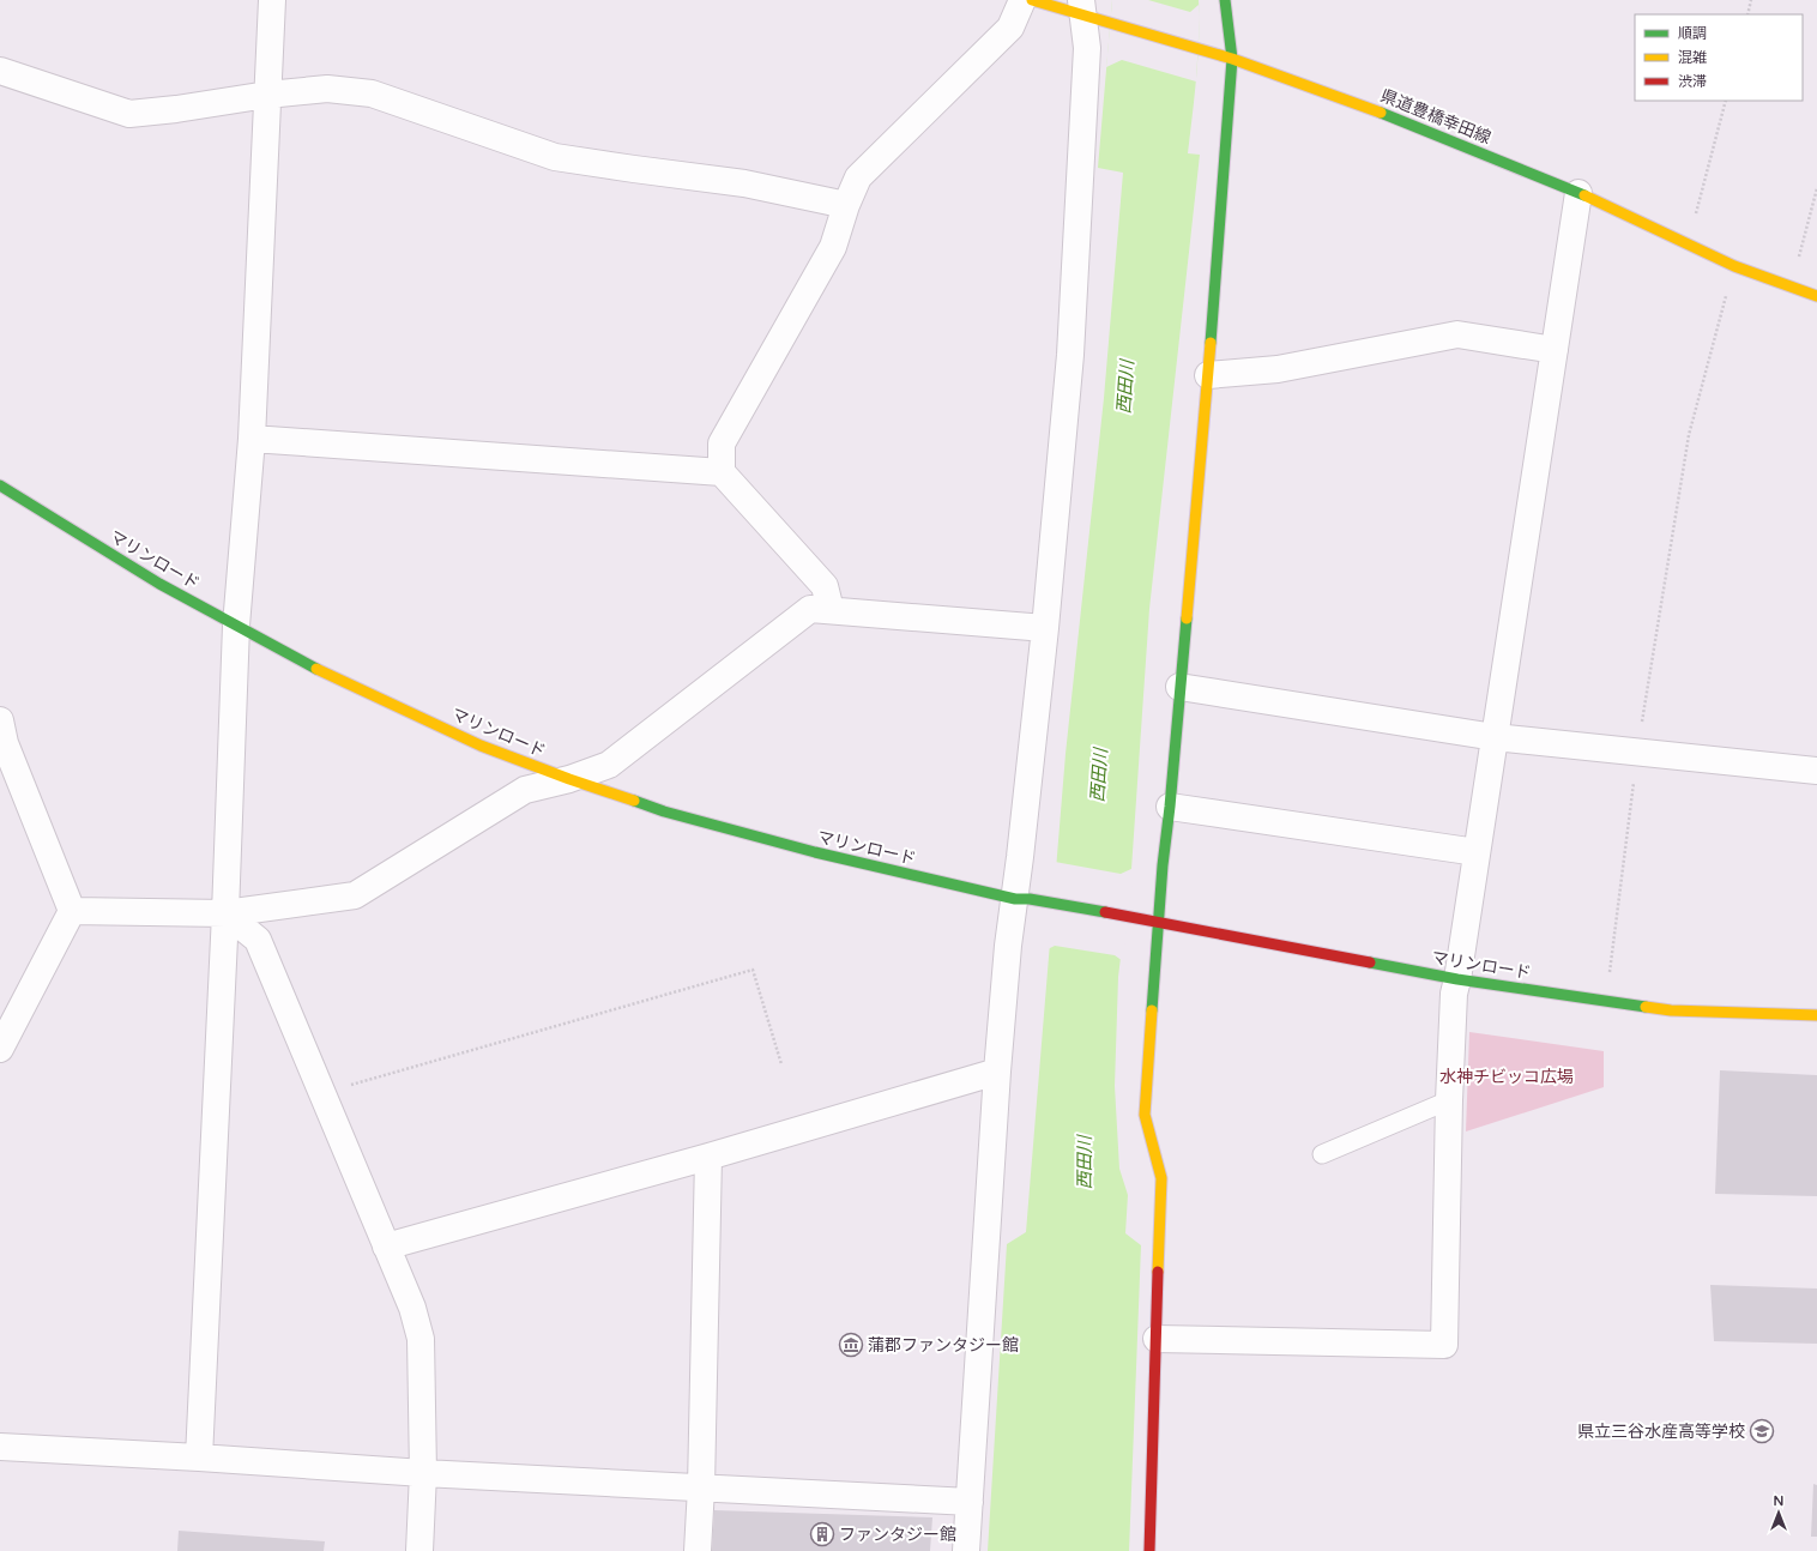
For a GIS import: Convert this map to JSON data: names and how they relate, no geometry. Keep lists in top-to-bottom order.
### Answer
{
  "streets": {
    "street": ["県道豊橋幸田線", "マリンロード"]
  },
  "water": ["西田川"],
  "parks": ["水神チビッコ広場"],
  "places": {
    "museum": ["蒲郡ファンタジー館"],
    "school or university": ["県立三谷水産高等学校"],
    "building": ["ファンタジー館"]
  },
  "legend": ["順調", "混雑", "渋滞"],
  "north": "top"
}
